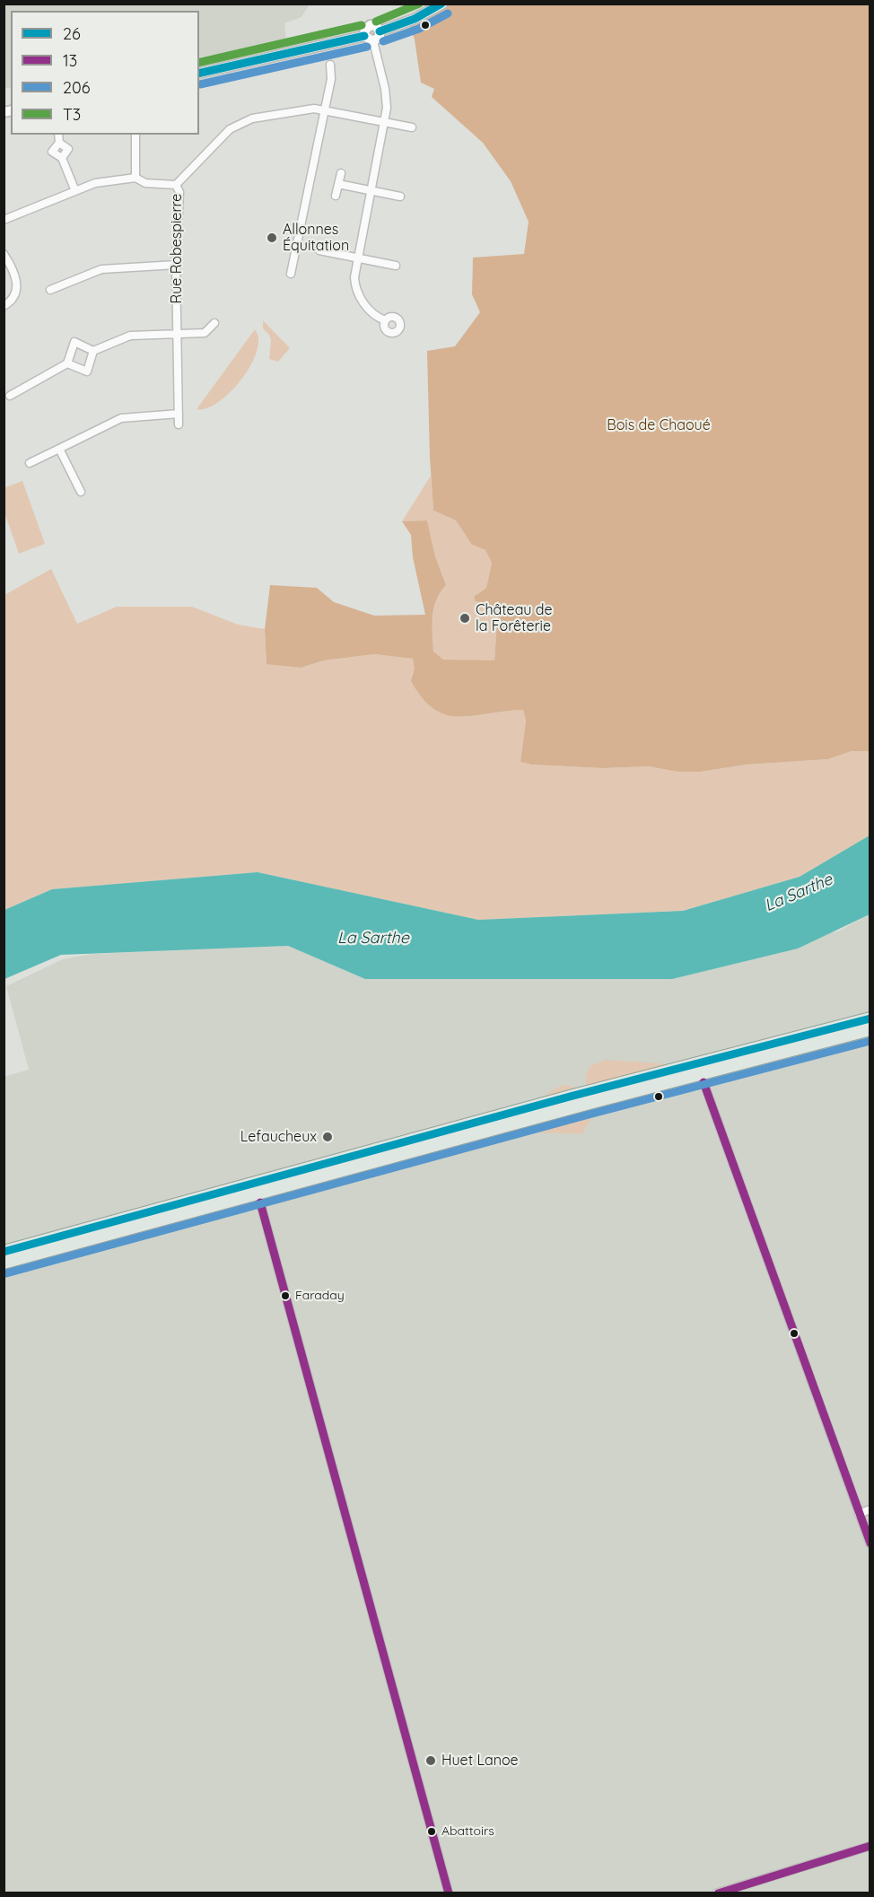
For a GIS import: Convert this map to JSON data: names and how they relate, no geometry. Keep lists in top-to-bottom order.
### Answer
{
  "streets": {
    "street": ["Rue Robespierre"]
  },
  "water": ["La Sarthe"],
  "parks": ["Bois de Chaoué"],
  "places": [
    "Allonnes Équitation",
    "Château de la Forêterie",
    "Lefaucheux",
    "Faraday",
    "Huet Lanoe",
    "Abattoirs"
  ],
  "lines": [
    "transit line 26",
    "transit line T3",
    "transit line 206",
    "transit line 13"
  ],
  "legend": [
    "26",
    "13",
    "206",
    "T3"
  ]
}
